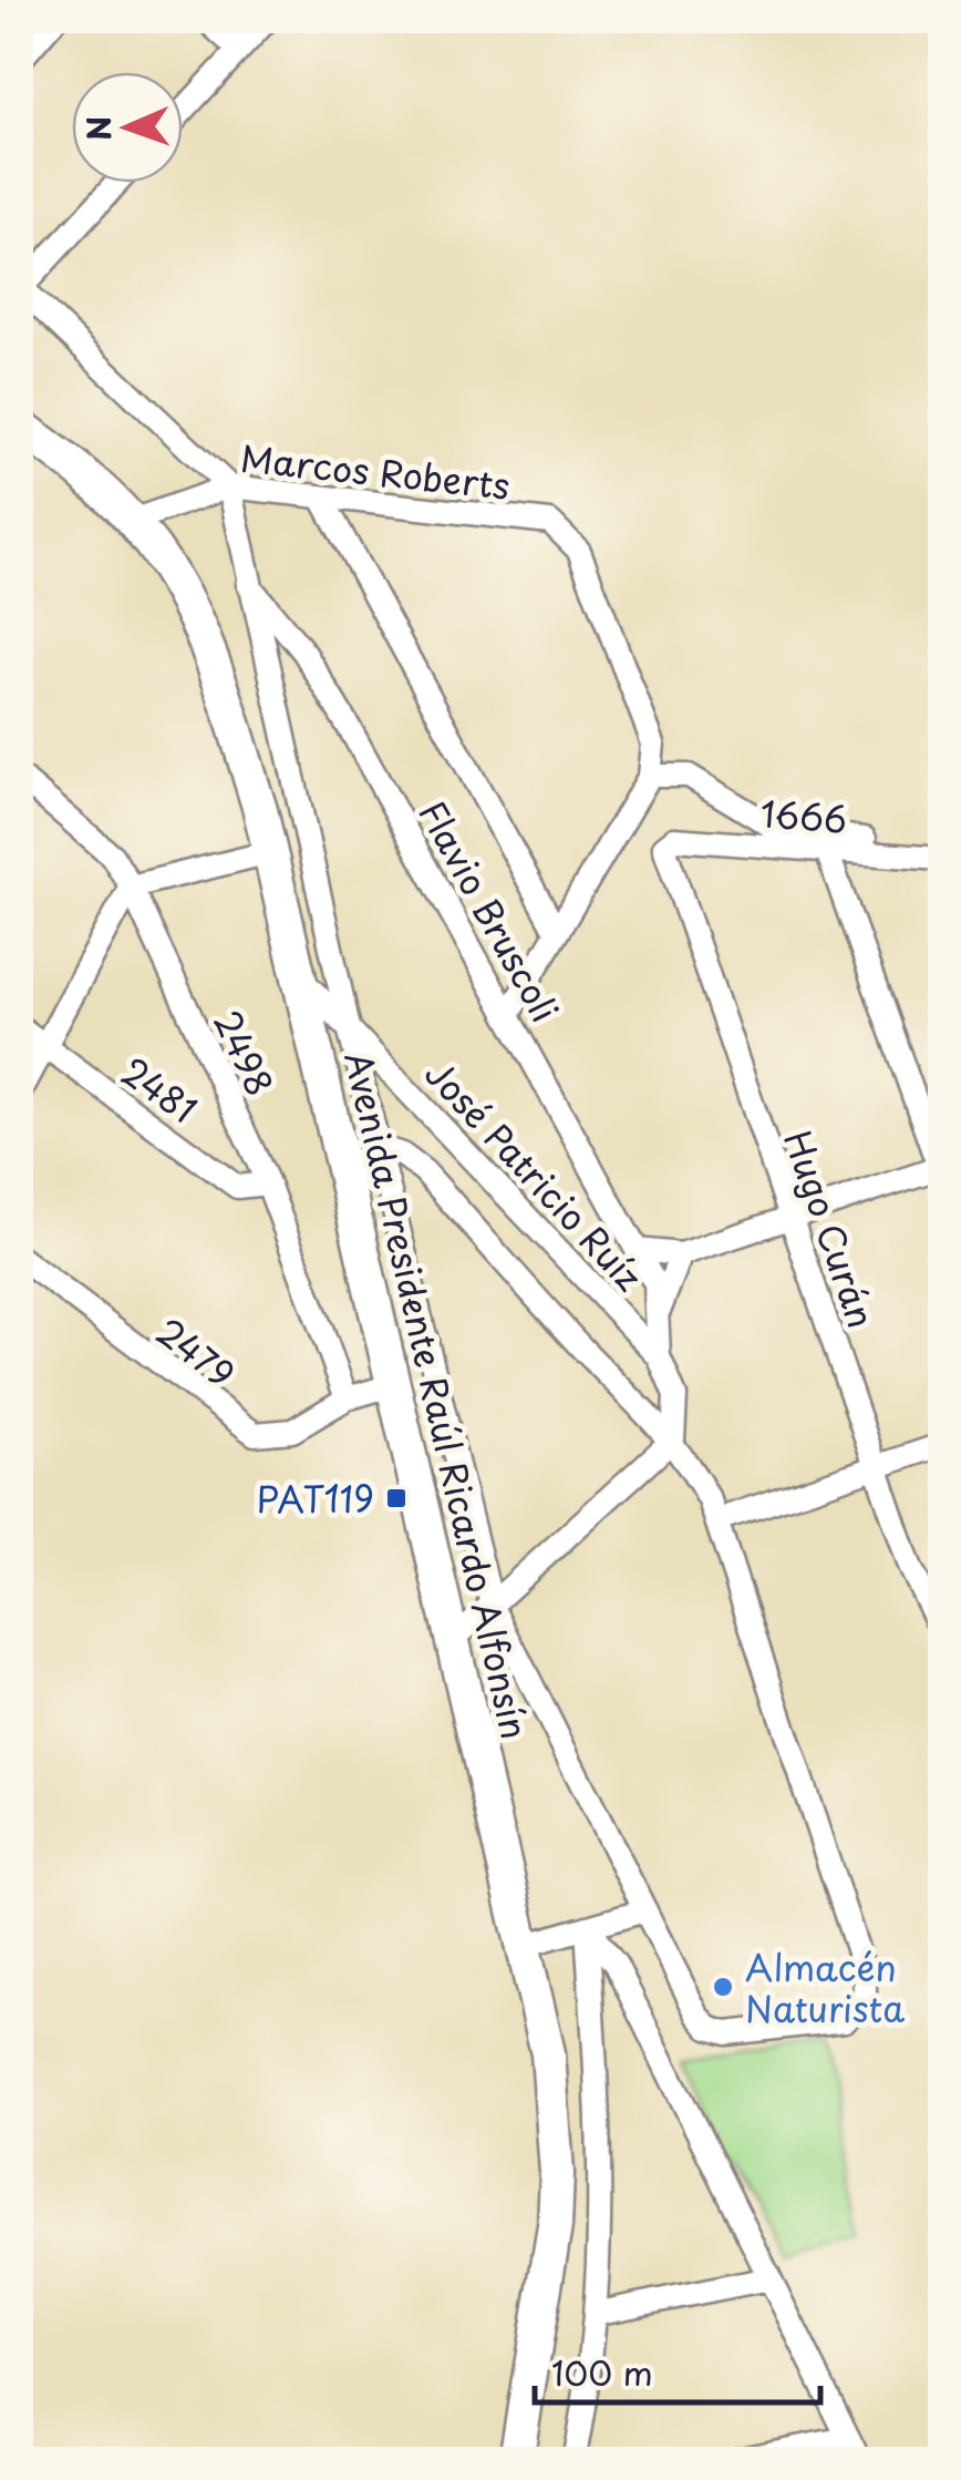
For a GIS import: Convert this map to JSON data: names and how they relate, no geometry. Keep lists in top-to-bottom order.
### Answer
{
  "streets": {
    "main road": ["Avenida Presidente Raúl Ricardo Alfonsín"],
    "street": [
      "Marcos Roberts",
      "1666",
      "Flavio Bruscoli",
      "2498",
      "2481",
      "José Patricio Ruíz",
      "Hugo Curán",
      "2479"
    ]
  },
  "crossings": [
    ["Marcos Roberts", "Flavio Bruscoli"],
    ["Marcos Roberts", "Avenida Presidente Raúl Ricardo Alfonsín"],
    ["1666", "Hugo Curán"],
    ["2498", "2481"],
    ["2498", "2479"],
    ["José Patricio Ruíz", "Avenida Presidente Raúl Ricardo Alfonsín"],
    ["2479", "Avenida Presidente Raúl Ricardo Alfonsín"]
  ],
  "places": {
    "transit": ["PAT119"],
    "other": ["Almacén Naturista"]
  },
  "scale_bar": "100 m",
  "north": "left"
}
